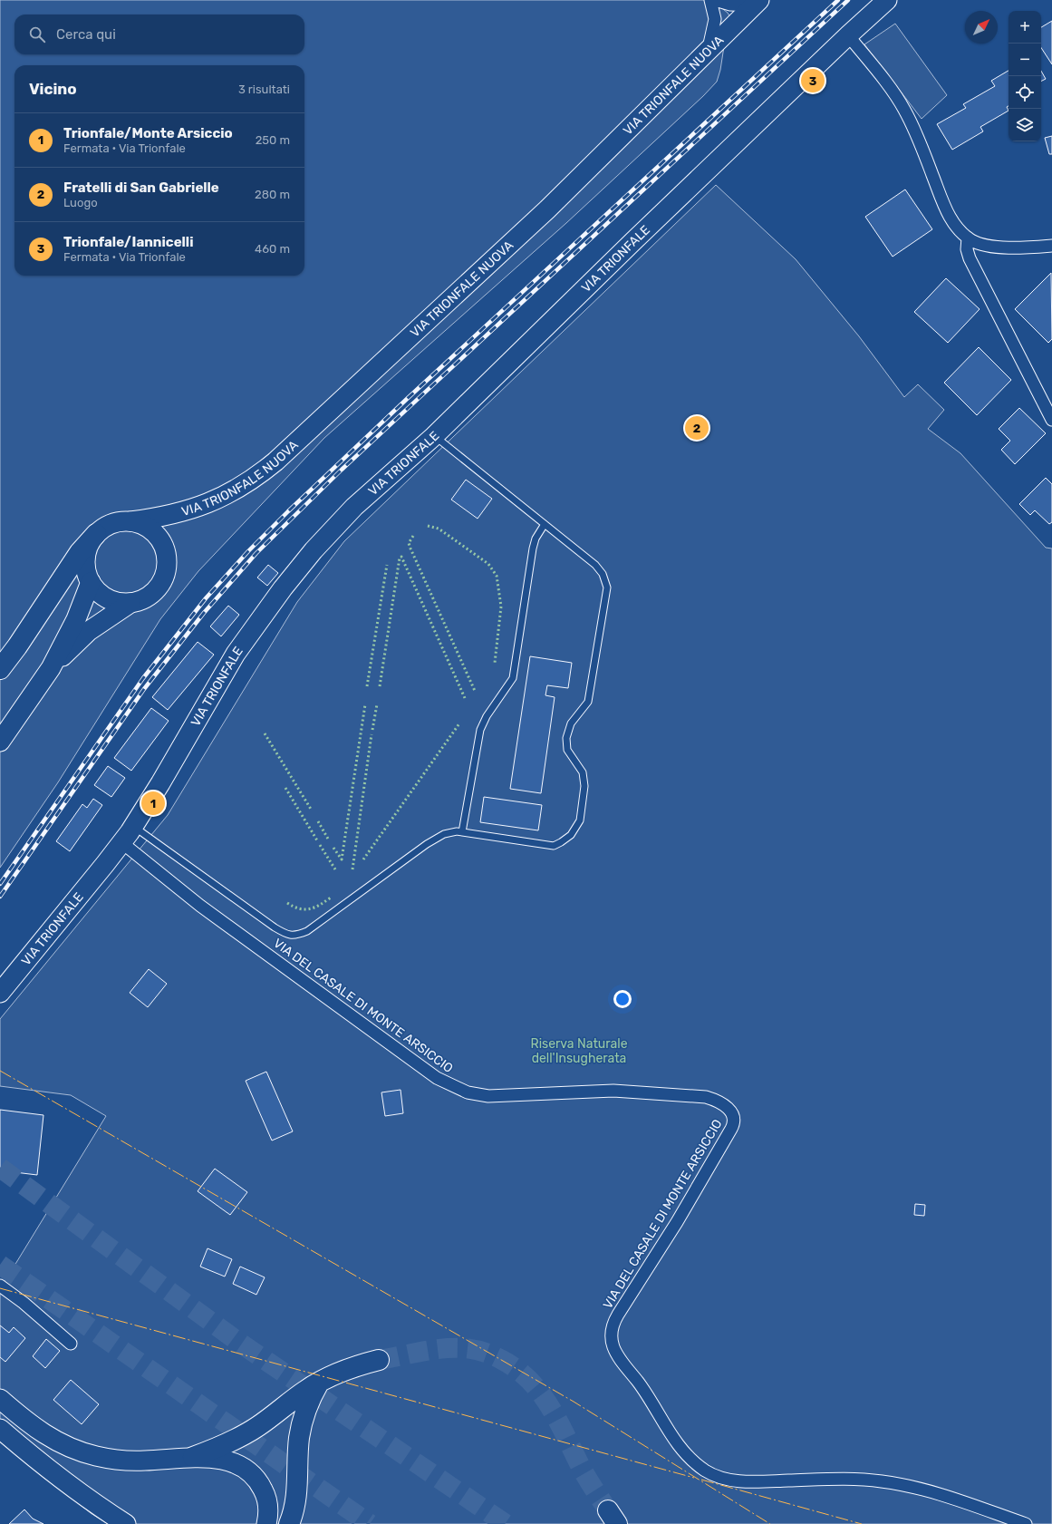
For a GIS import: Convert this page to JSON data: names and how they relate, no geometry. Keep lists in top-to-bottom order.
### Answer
{
  "streets": {
    "main road": ["VIA TRIONFALE NUOVA", "VIA TRIONFALE"],
    "street": ["VIA DEL CASALE DI MONTE ARSICCIO"]
  },
  "crossings": [
    ["VIA TRIONFALE", "VIA DEL CASALE DI MONTE ARSICCIO"]
  ],
  "parks": ["Riserva Naturale dell'Insugherata"],
  "north": "top right",
  "page": {
    "map_buttons": ["+", "−"],
    "search": "Cerca qui",
    "heading": ["Vicino", "3 risultati"],
    "pins": ["3", "2", "1"],
    "list": [
      {
        "mark": "1",
        "name": "Trionfale/Monte Arsiccio",
        "note": "Fermata · Via Trionfale",
        "value": "250 m"
      },
      {
        "mark": "2",
        "name": "Fratelli di San Gabrielle",
        "note": "Luogo",
        "value": "280 m"
      },
      {
        "mark": "3",
        "name": "Trionfale/Iannicelli",
        "note": "Fermata · Via Trionfale",
        "value": "460 m"
      }
    ]
  }
}
